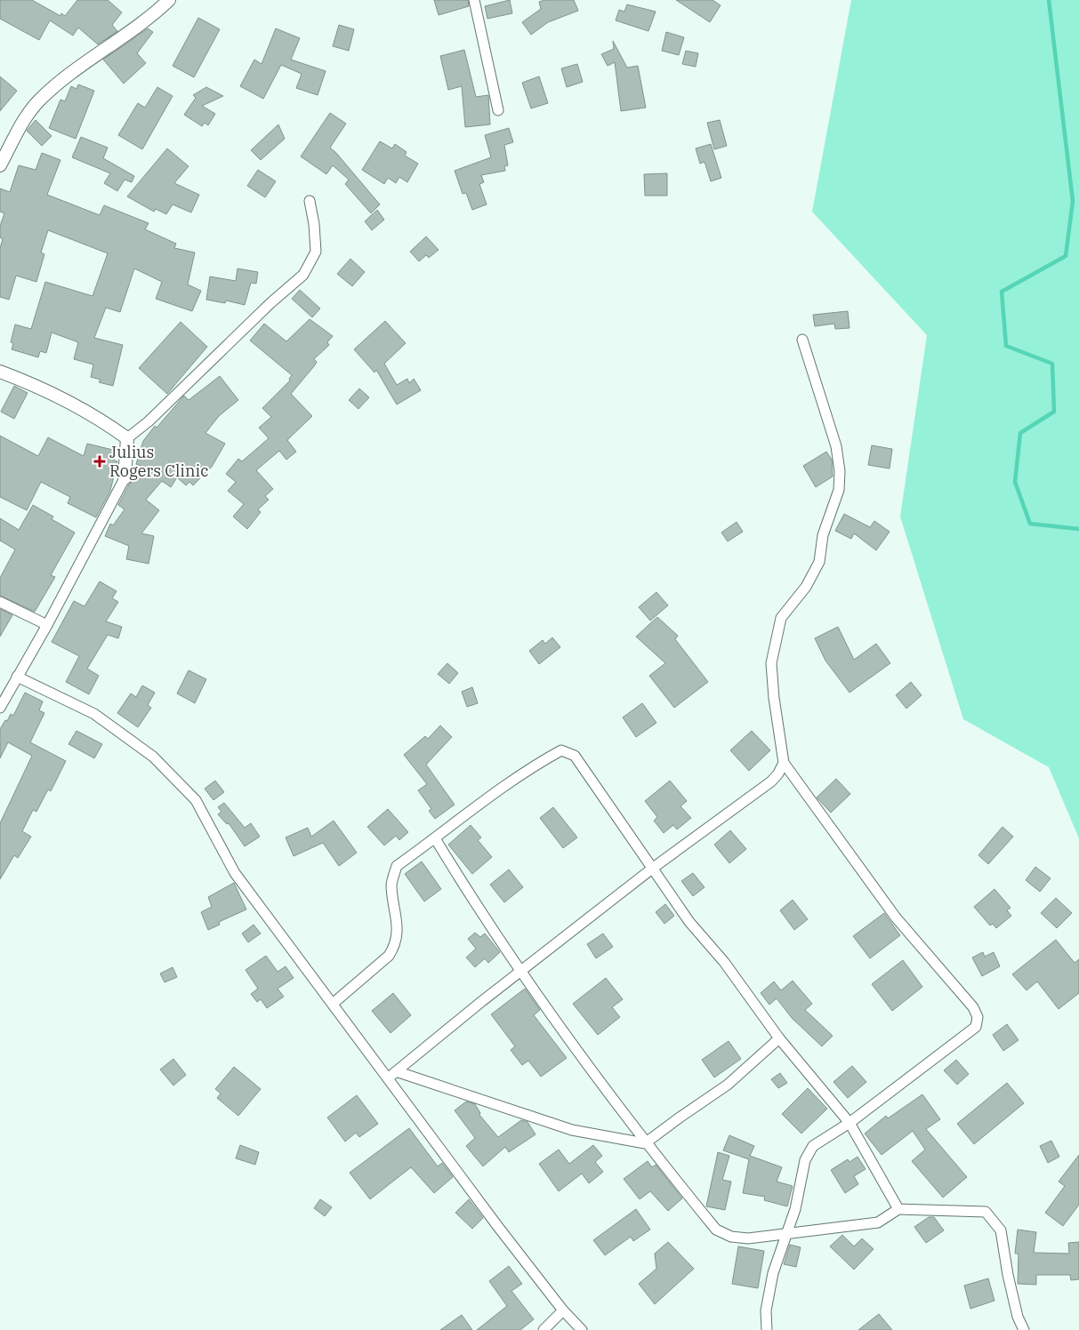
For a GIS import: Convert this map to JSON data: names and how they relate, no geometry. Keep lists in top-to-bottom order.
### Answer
{
  "places": {
    "health": ["Julius Rogers Clinic"]
  }
}
